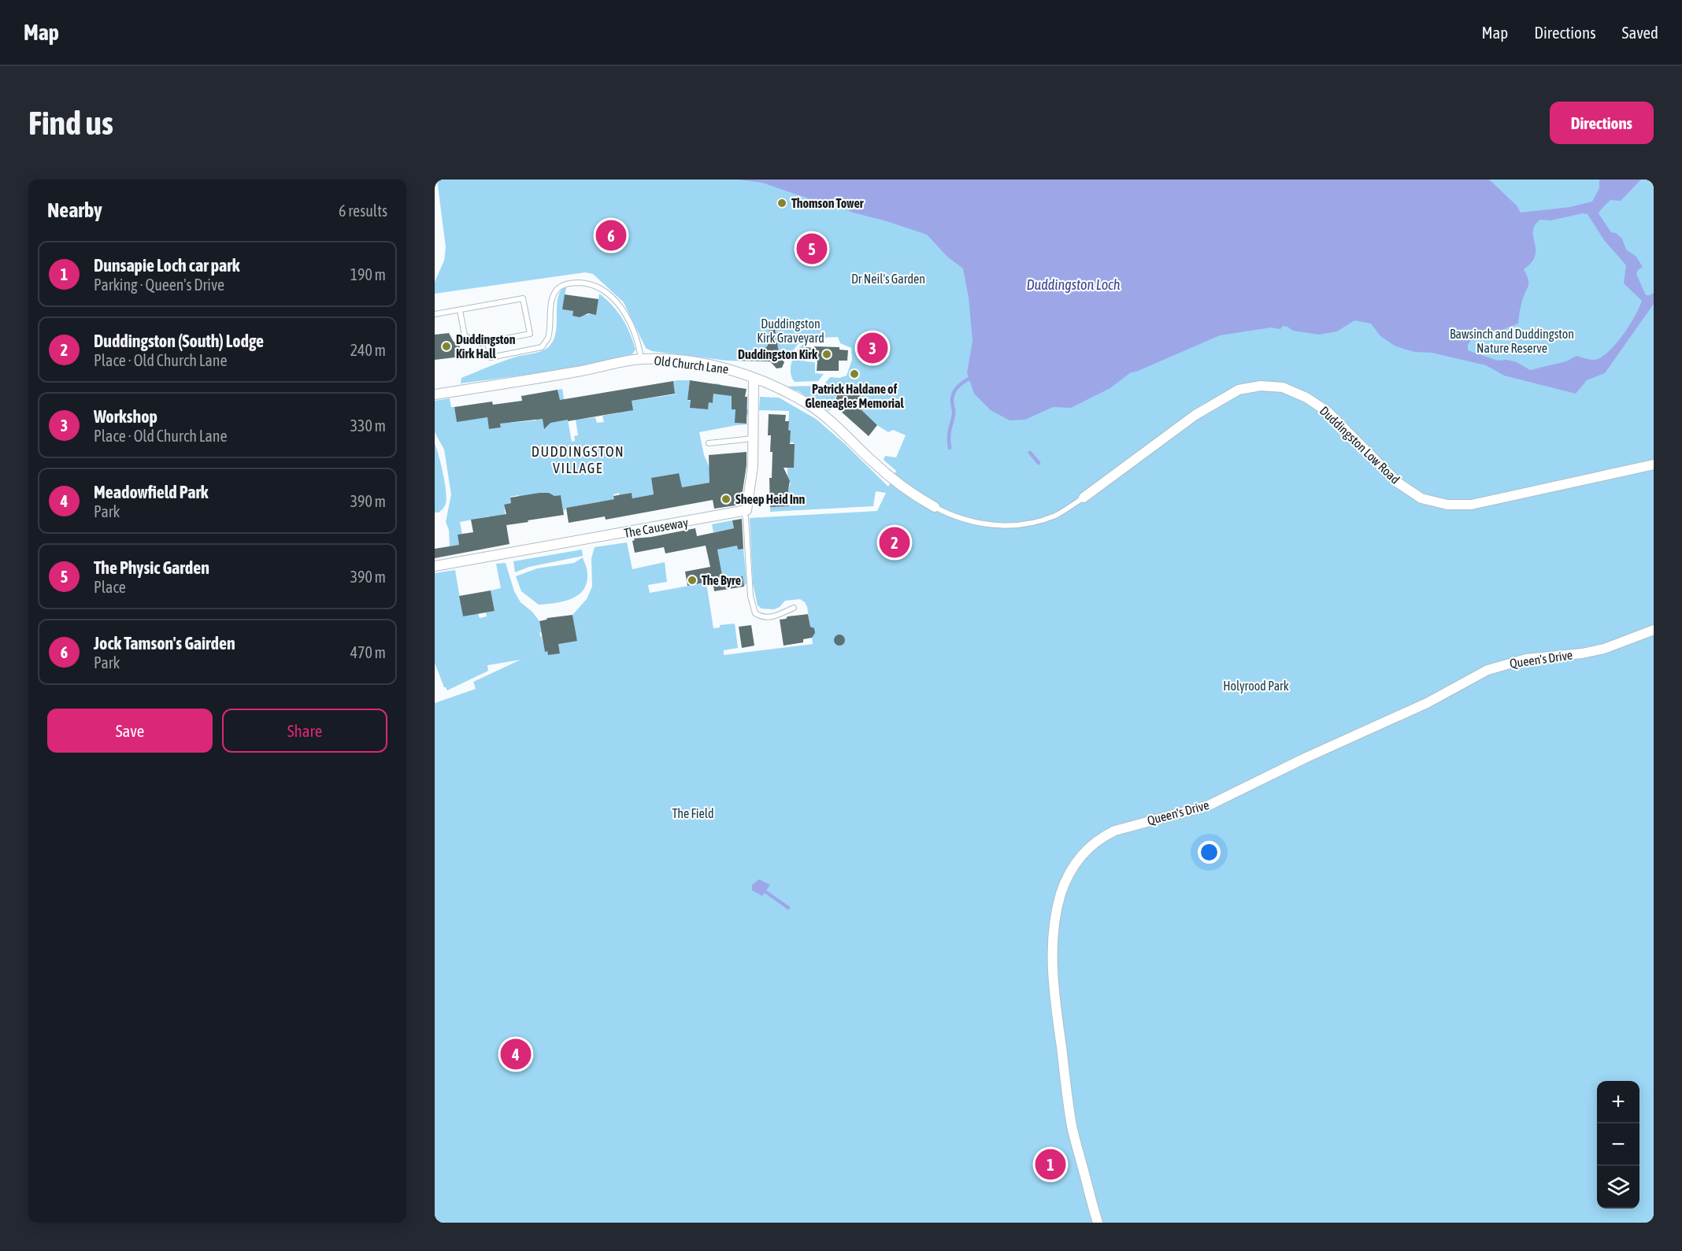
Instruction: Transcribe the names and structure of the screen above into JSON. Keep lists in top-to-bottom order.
{
  "streets": {
    "street": [
      "Old Church Lane",
      "Duddingston Low Road",
      "The Causeway",
      "Queen's Drive"
    ]
  },
  "crossings": [
    ["Old Church Lane", "Duddingston Low Road"]
  ],
  "districts": ["DUDDINGSTON VILLAGE"],
  "water": ["Duddingston Loch"],
  "parks": [
    "Dr Neil's Garden",
    "Duddingston Kirk Graveyard",
    "Bawsinch and Duddingston Nature Reserve",
    "Holyrood Park",
    "The Field"
  ],
  "places": [
    "Thomson Tower",
    "Duddingston Kirk Hall",
    "Duddingston Kirk",
    "Patrick Haldane of Gleneagles Memorial",
    "Sheep Heid Inn",
    "The Byre"
  ],
  "page": {
    "header": "Map",
    "nav": ["Map", "Directions", "Saved"],
    "buttons": [
      "Directions",
      ["Save", "Share"]
    ],
    "title": "Find us",
    "heading": ["Nearby", "6 results"],
    "pins": [
      "6",
      "5",
      "3",
      "2",
      "4",
      "1"
    ],
    "list": [
      {
        "mark": "1",
        "name": "Dunsapie Loch car park",
        "note": "Parking · Queen's Drive",
        "value": "190 m"
      },
      {
        "mark": "2",
        "name": "Duddingston (South) Lodge",
        "note": "Place · Old Church Lane",
        "value": "240 m"
      },
      {
        "mark": "3",
        "name": "Workshop",
        "note": "Place · Old Church Lane",
        "value": "330 m"
      },
      {
        "mark": "4",
        "name": "Meadowfield Park",
        "note": "Park",
        "value": "390 m"
      },
      {
        "mark": "5",
        "name": "The Physic Garden",
        "note": "Place",
        "value": "390 m"
      },
      {
        "mark": "6",
        "name": "Jock Tamson's Gairden",
        "note": "Park",
        "value": "470 m"
      }
    ],
    "map_buttons": ["+", "−"]
  }
}
